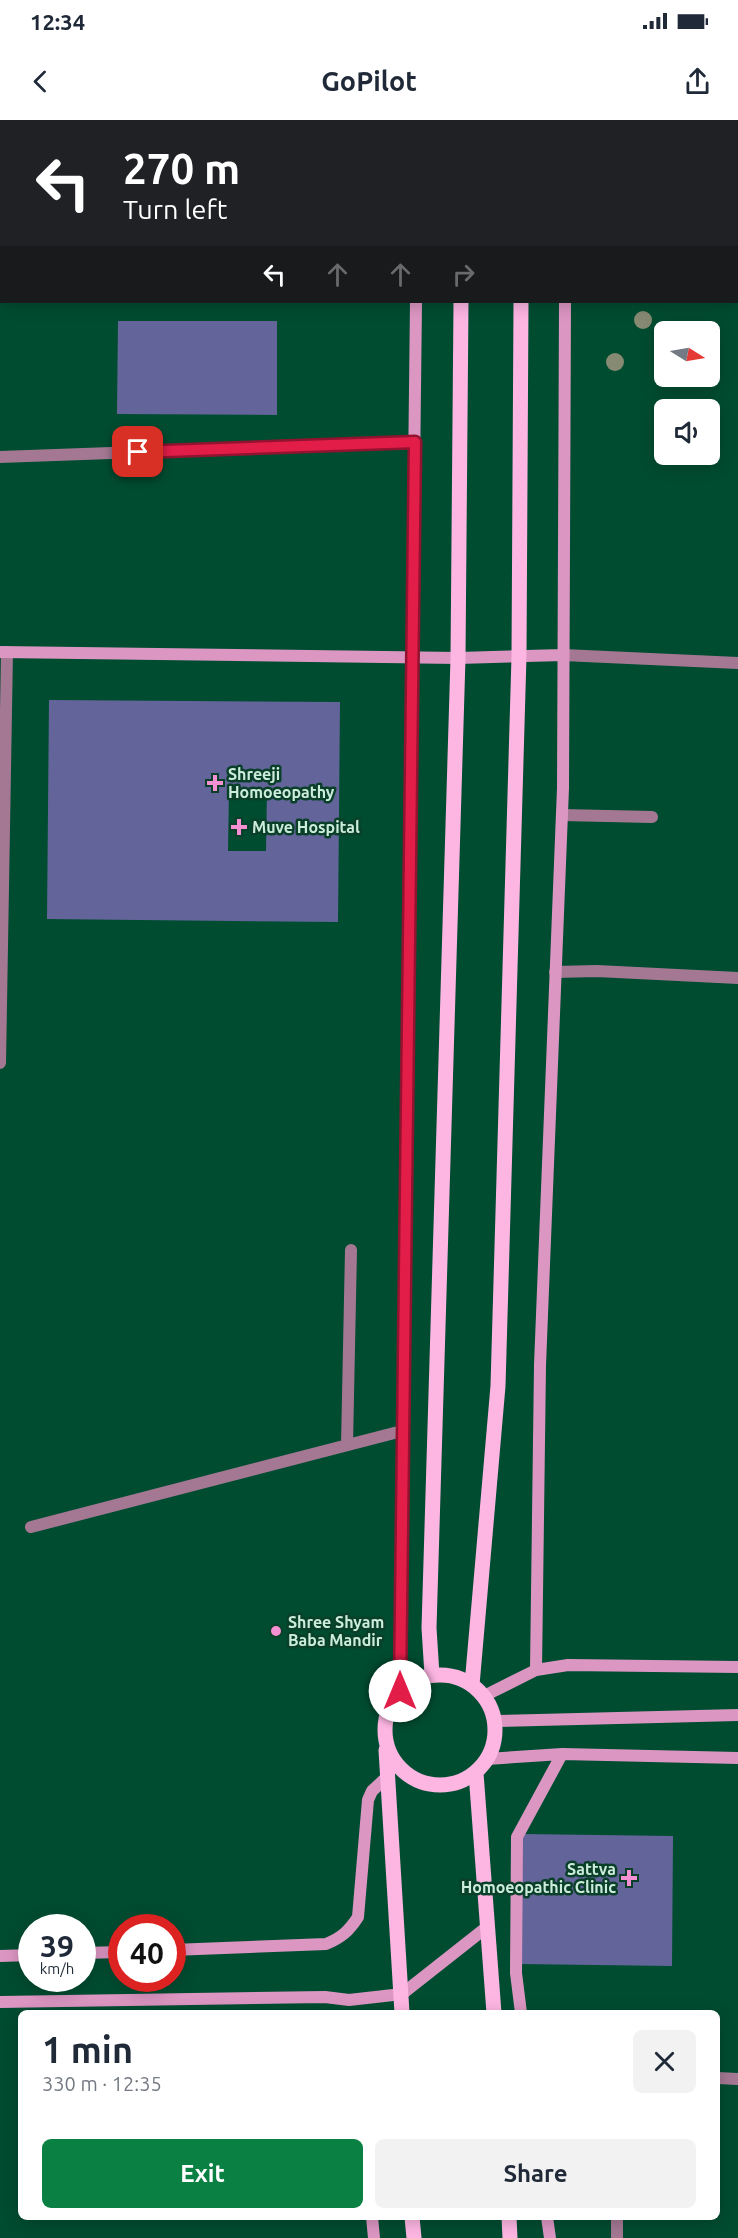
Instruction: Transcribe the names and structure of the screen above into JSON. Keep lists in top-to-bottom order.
{
  "places": {
    "health": ["Shreeji Homoeopathy", "Muve Hospital", "Sattva Homoeopathic Clinic"],
    "other": ["Shree Shyam Baba Mandir"]
  },
  "north": "right",
  "page": {
    "status": "12:34",
    "header": "GoPilot",
    "turn": ["270 m", "Turn left"],
    "speed": "39 km/h",
    "limit": "40",
    "heading": ["1 min", "330 m · 12:35"],
    "buttons": ["Exit", "Share"]
  }
}
